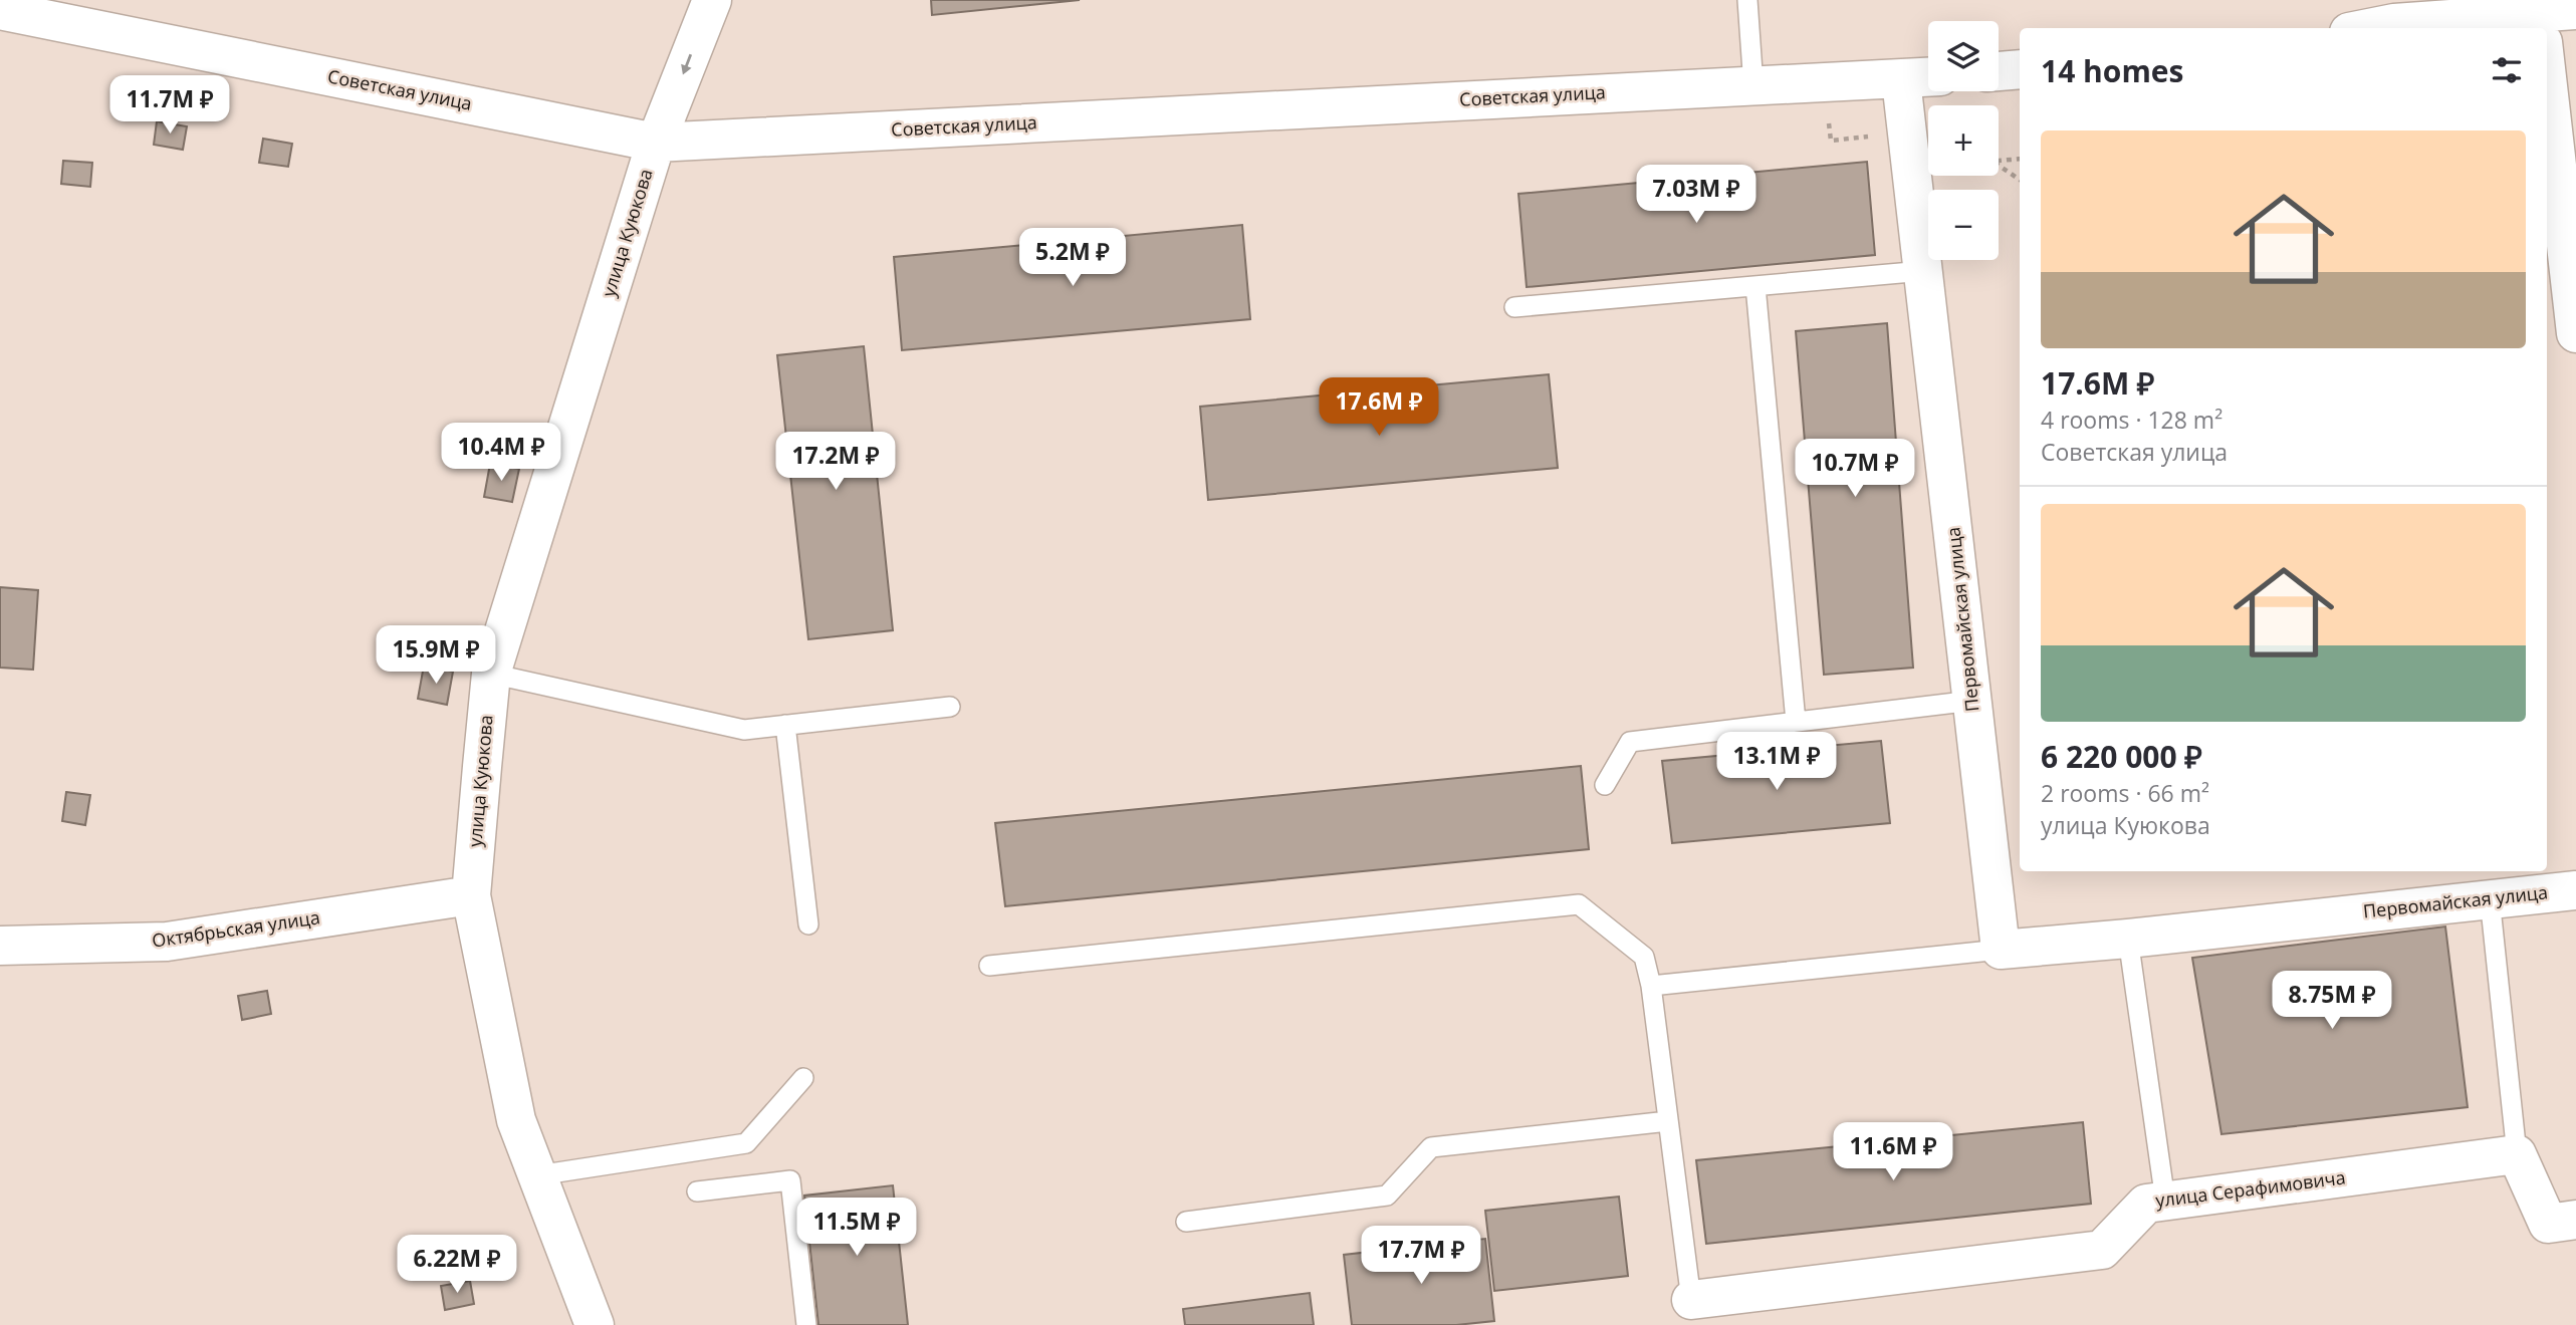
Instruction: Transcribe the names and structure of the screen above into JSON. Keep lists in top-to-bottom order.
{
  "streets": {
    "street": [
      "Советская улица",
      "улица Куюкова",
      "Первомайская улица",
      "Октябрьская улица",
      "улица Серафимовича"
    ]
  },
  "crossings": [
    ["Советская улица", "улица Куюкова"],
    ["Советская улица", "Первомайская улица"],
    ["улица Куюкова", "Октябрьская улица"]
  ],
  "page": {
    "map_buttons": ["+", "−"],
    "heading": "14 homes",
    "price": [
      "11.7M ₽",
      "7.03M ₽",
      "5.2M ₽",
      "17.6M ₽",
      "10.4M ₽",
      "17.2M ₽",
      "10.7M ₽",
      "15.9M ₽",
      "13.1M ₽",
      "8.75M ₽",
      "11.6M ₽",
      "11.5M ₽",
      "17.7M ₽",
      "6.22M ₽"
    ],
    "list": [
      {
        "name": "17.6M ₽",
        "note": "4 rooms · 128 m² · Советская улица"
      },
      {
        "name": "6 220 000 ₽",
        "note": "2 rooms · 66 m² · улица Куюкова"
      }
    ]
  }
}
